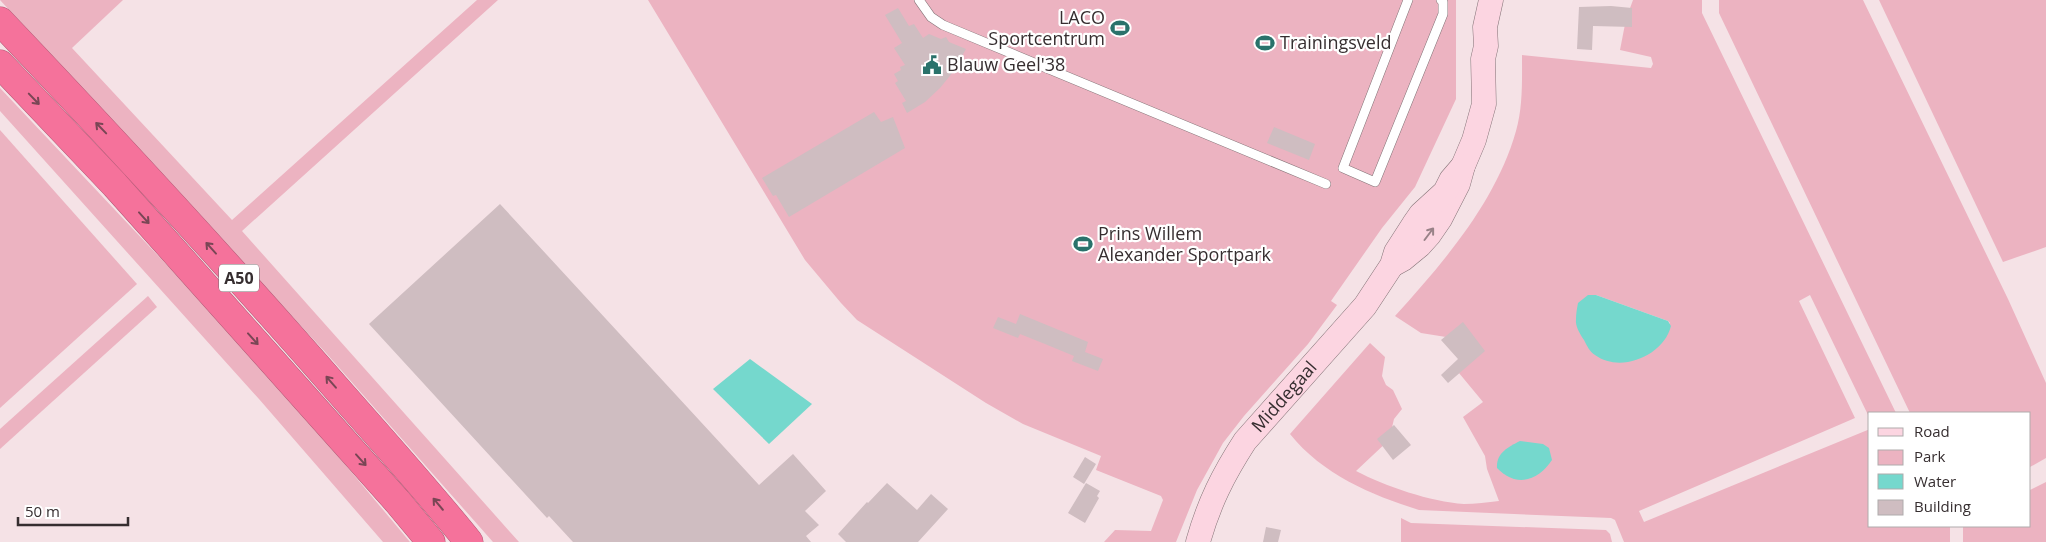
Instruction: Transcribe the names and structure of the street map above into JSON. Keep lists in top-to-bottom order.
{
  "streets": {
    "highway": ["A50"],
    "street": ["Middegaal"]
  },
  "places": {
    "sports": ["LACO Sportcentrum", "Trainingsveld", "Prins Willem Alexander Sportpark"],
    "public building": ["Blauw Geel'38"]
  },
  "legend": [
    "Road",
    "Park",
    "Water",
    "Building"
  ],
  "scale_bar": "50 m"
}
